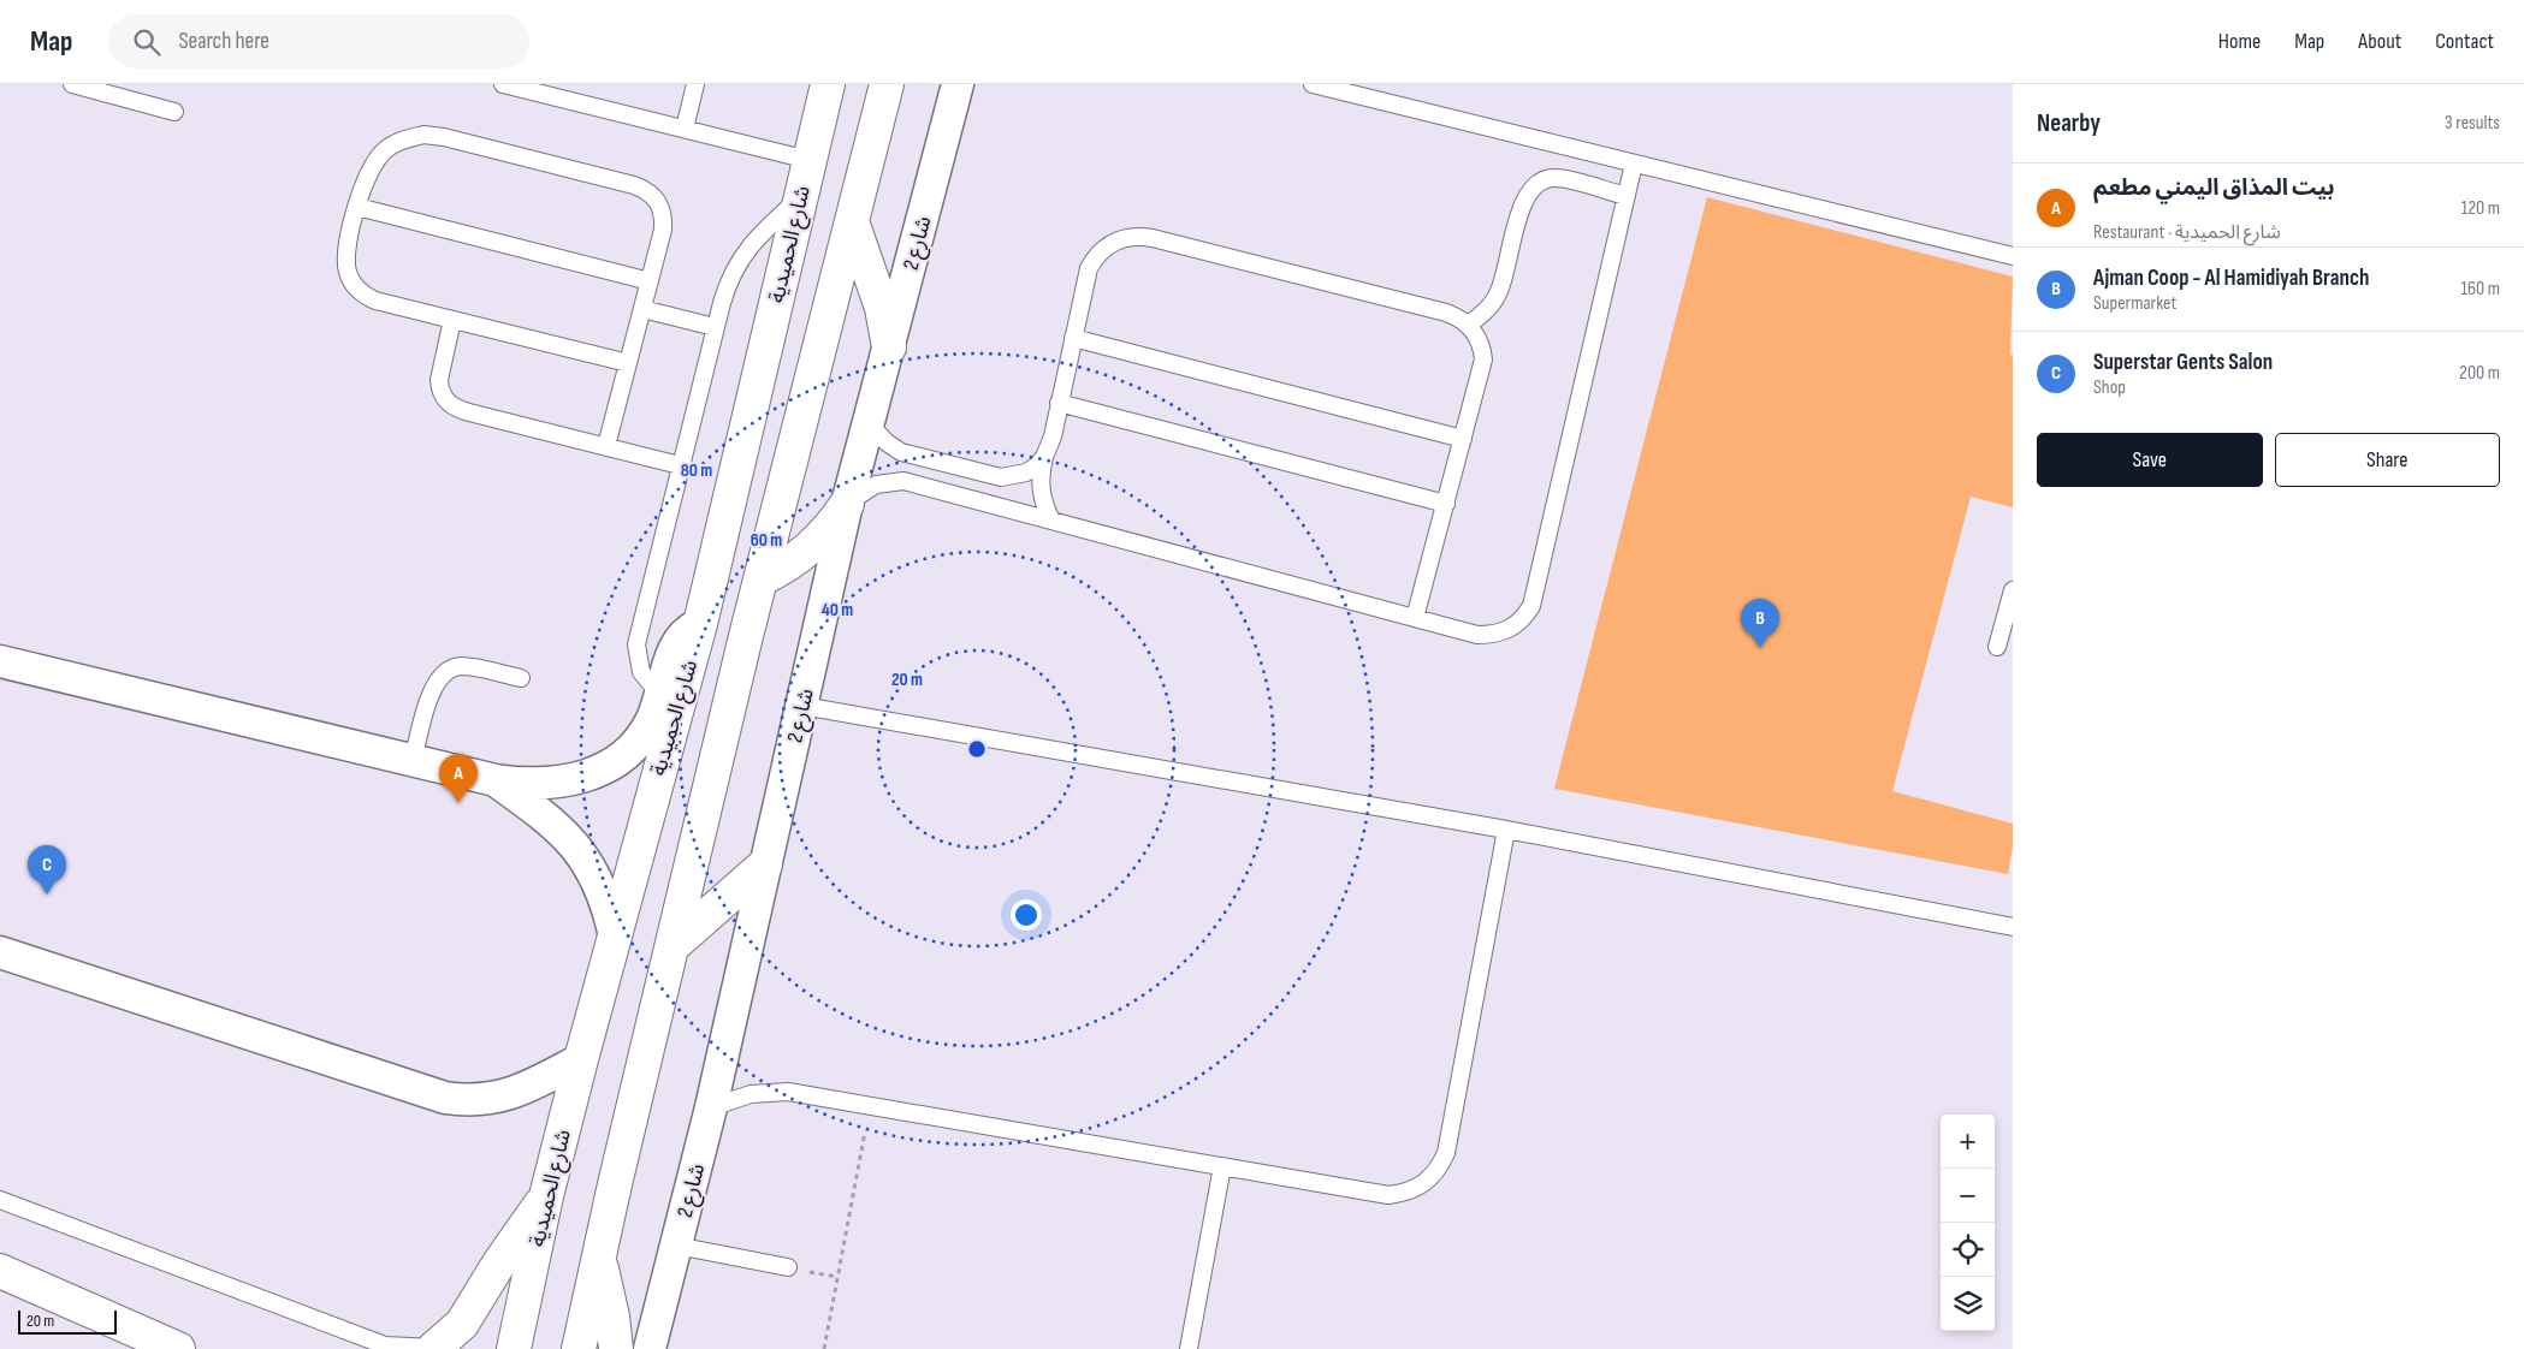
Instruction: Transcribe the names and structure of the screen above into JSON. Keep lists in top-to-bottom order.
{
  "streets": {
    "street": ["شارع 2", "شارع الحميدية"]
  },
  "scale_bar": "20 m",
  "page": {
    "header": "Map",
    "search": "Search here",
    "nav": [
      "Home",
      "Map",
      "About",
      "Contact"
    ],
    "heading": ["Nearby", "3 results"],
    "list": [
      {
        "mark": "A",
        "name": "بيت المذاق اليمني مطعم",
        "note": "Restaurant · شارع الحميدية",
        "value": "120 m"
      },
      {
        "mark": "B",
        "name": "Ajman Coop - Al Hamidiyah Branch",
        "note": "Supermarket",
        "value": "160 m"
      },
      {
        "mark": "C",
        "name": "Superstar Gents Salon",
        "note": "Shop",
        "value": "200 m"
      }
    ],
    "buttons": ["Save", "Share"],
    "pins": ["B", "A", "C"],
    "map_buttons": ["+", "−"],
    "scale": "20 m"
  },
  "rings": [
    "80 m",
    "60 m",
    "40 m",
    "20 m"
  ]
}
